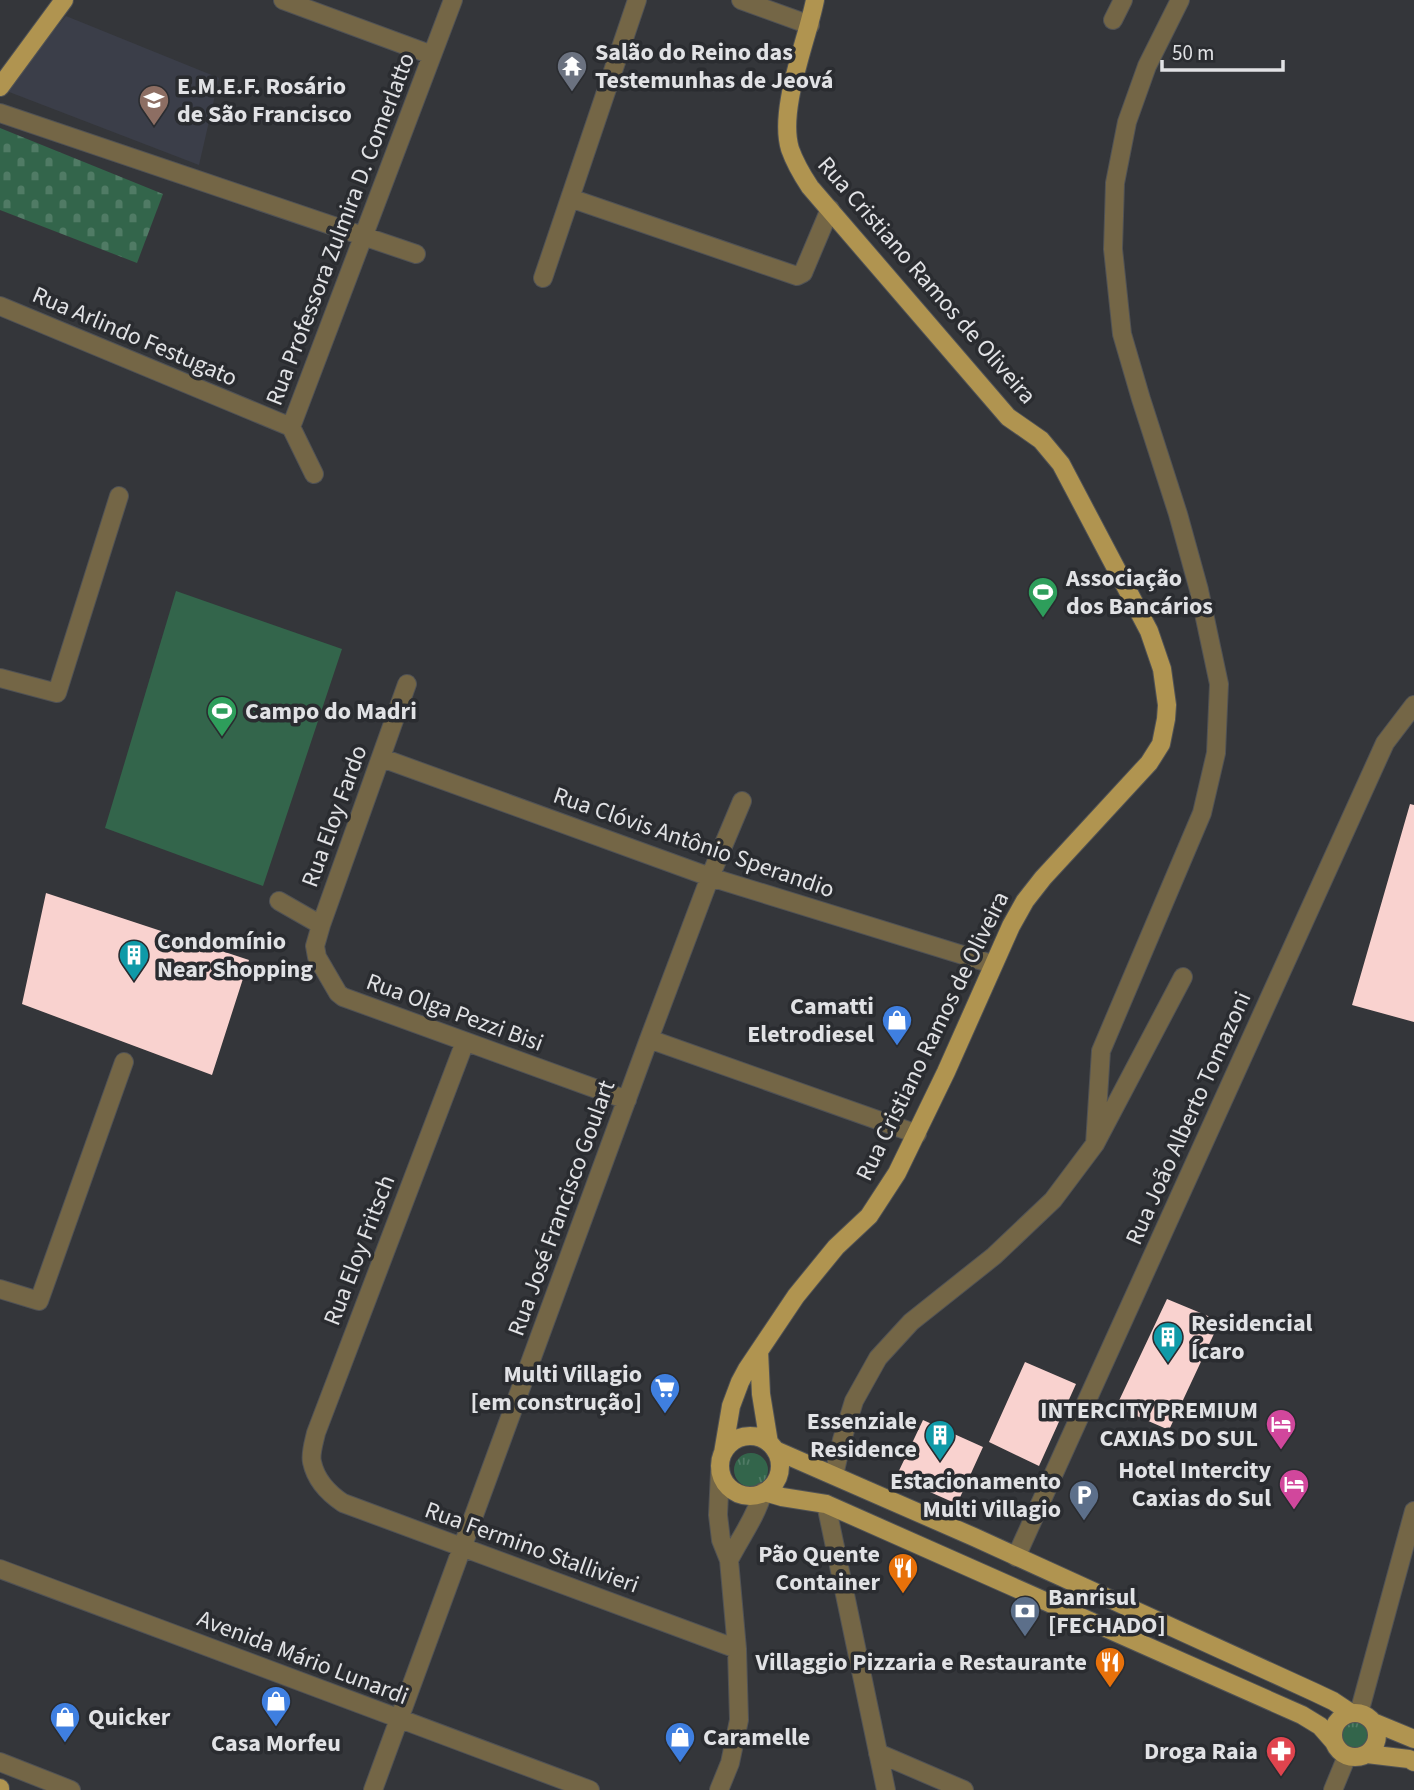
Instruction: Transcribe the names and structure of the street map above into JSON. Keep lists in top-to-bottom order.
{
  "streets": {
    "main road": ["Rua Cristiano Ramos de Oliveira"],
    "street": [
      "Rua Professora Zulmira D. Comerlatto",
      "Rua Arlindo Festugato",
      "Rua Eloy Fardo",
      "Rua Clóvis Antônio Sperandio",
      "Rua Olga Pezzi Bisi",
      "Rua João Alberto Tomazoni",
      "Rua José Francisco Goulart",
      "Rua Eloy Fritsch",
      "Rua Fermino Stallivieri",
      "Avenida Mário Lunardi"
    ]
  },
  "crossings": [
    ["Rua Professora Zulmira D. Comerlatto", "Rua Arlindo Festugato"],
    ["Rua Cristiano Ramos de Oliveira", "Rua Clóvis Antônio Sperandio"],
    ["Rua Eloy Fardo", "Rua Clóvis Antônio Sperandio"],
    ["Rua Eloy Fardo", "Rua Olga Pezzi Bisi"],
    ["Rua Clóvis Antônio Sperandio", "Rua José Francisco Goulart"],
    ["Rua Olga Pezzi Bisi", "Rua José Francisco Goulart"],
    ["Rua Olga Pezzi Bisi", "Rua Eloy Fritsch"],
    ["Rua José Francisco Goulart", "Rua Fermino Stallivieri"],
    ["Rua José Francisco Goulart", "Avenida Mário Lunardi"],
    ["Rua Eloy Fritsch", "Rua Fermino Stallivieri"]
  ],
  "places": {
    "temple": ["Salão do Reino das Testemunhas de Jeová"],
    "school or university": ["E.M.E.F. Rosário de São Francisco"],
    "sports": ["Associação dos Bancários", "Campo do Madri"],
    "building": ["Condomínio Near Shopping", "Residencial Ícaro", "Essenziale Residence"],
    "shop": [
      "Camatti Eletrodiesel",
      "Casa Morfeu",
      "Quicker",
      "Caramelle"
    ],
    "supermarket": ["Multi Villagio [em construção]"],
    "hotel": ["INTERCITY PREMIUM CAXIAS DO SUL", "Hotel Intercity Caxias do Sul"],
    "parking": ["Estacionamento Multi Villagio"],
    "restaurant": ["Pão Quente Container", "Villaggio Pizzaria e Restaurante"],
    "bank": ["Banrisul [FECHADO]"],
    "pharmacy": ["Droga Raia"]
  },
  "scale_bar": "50 m"
}
